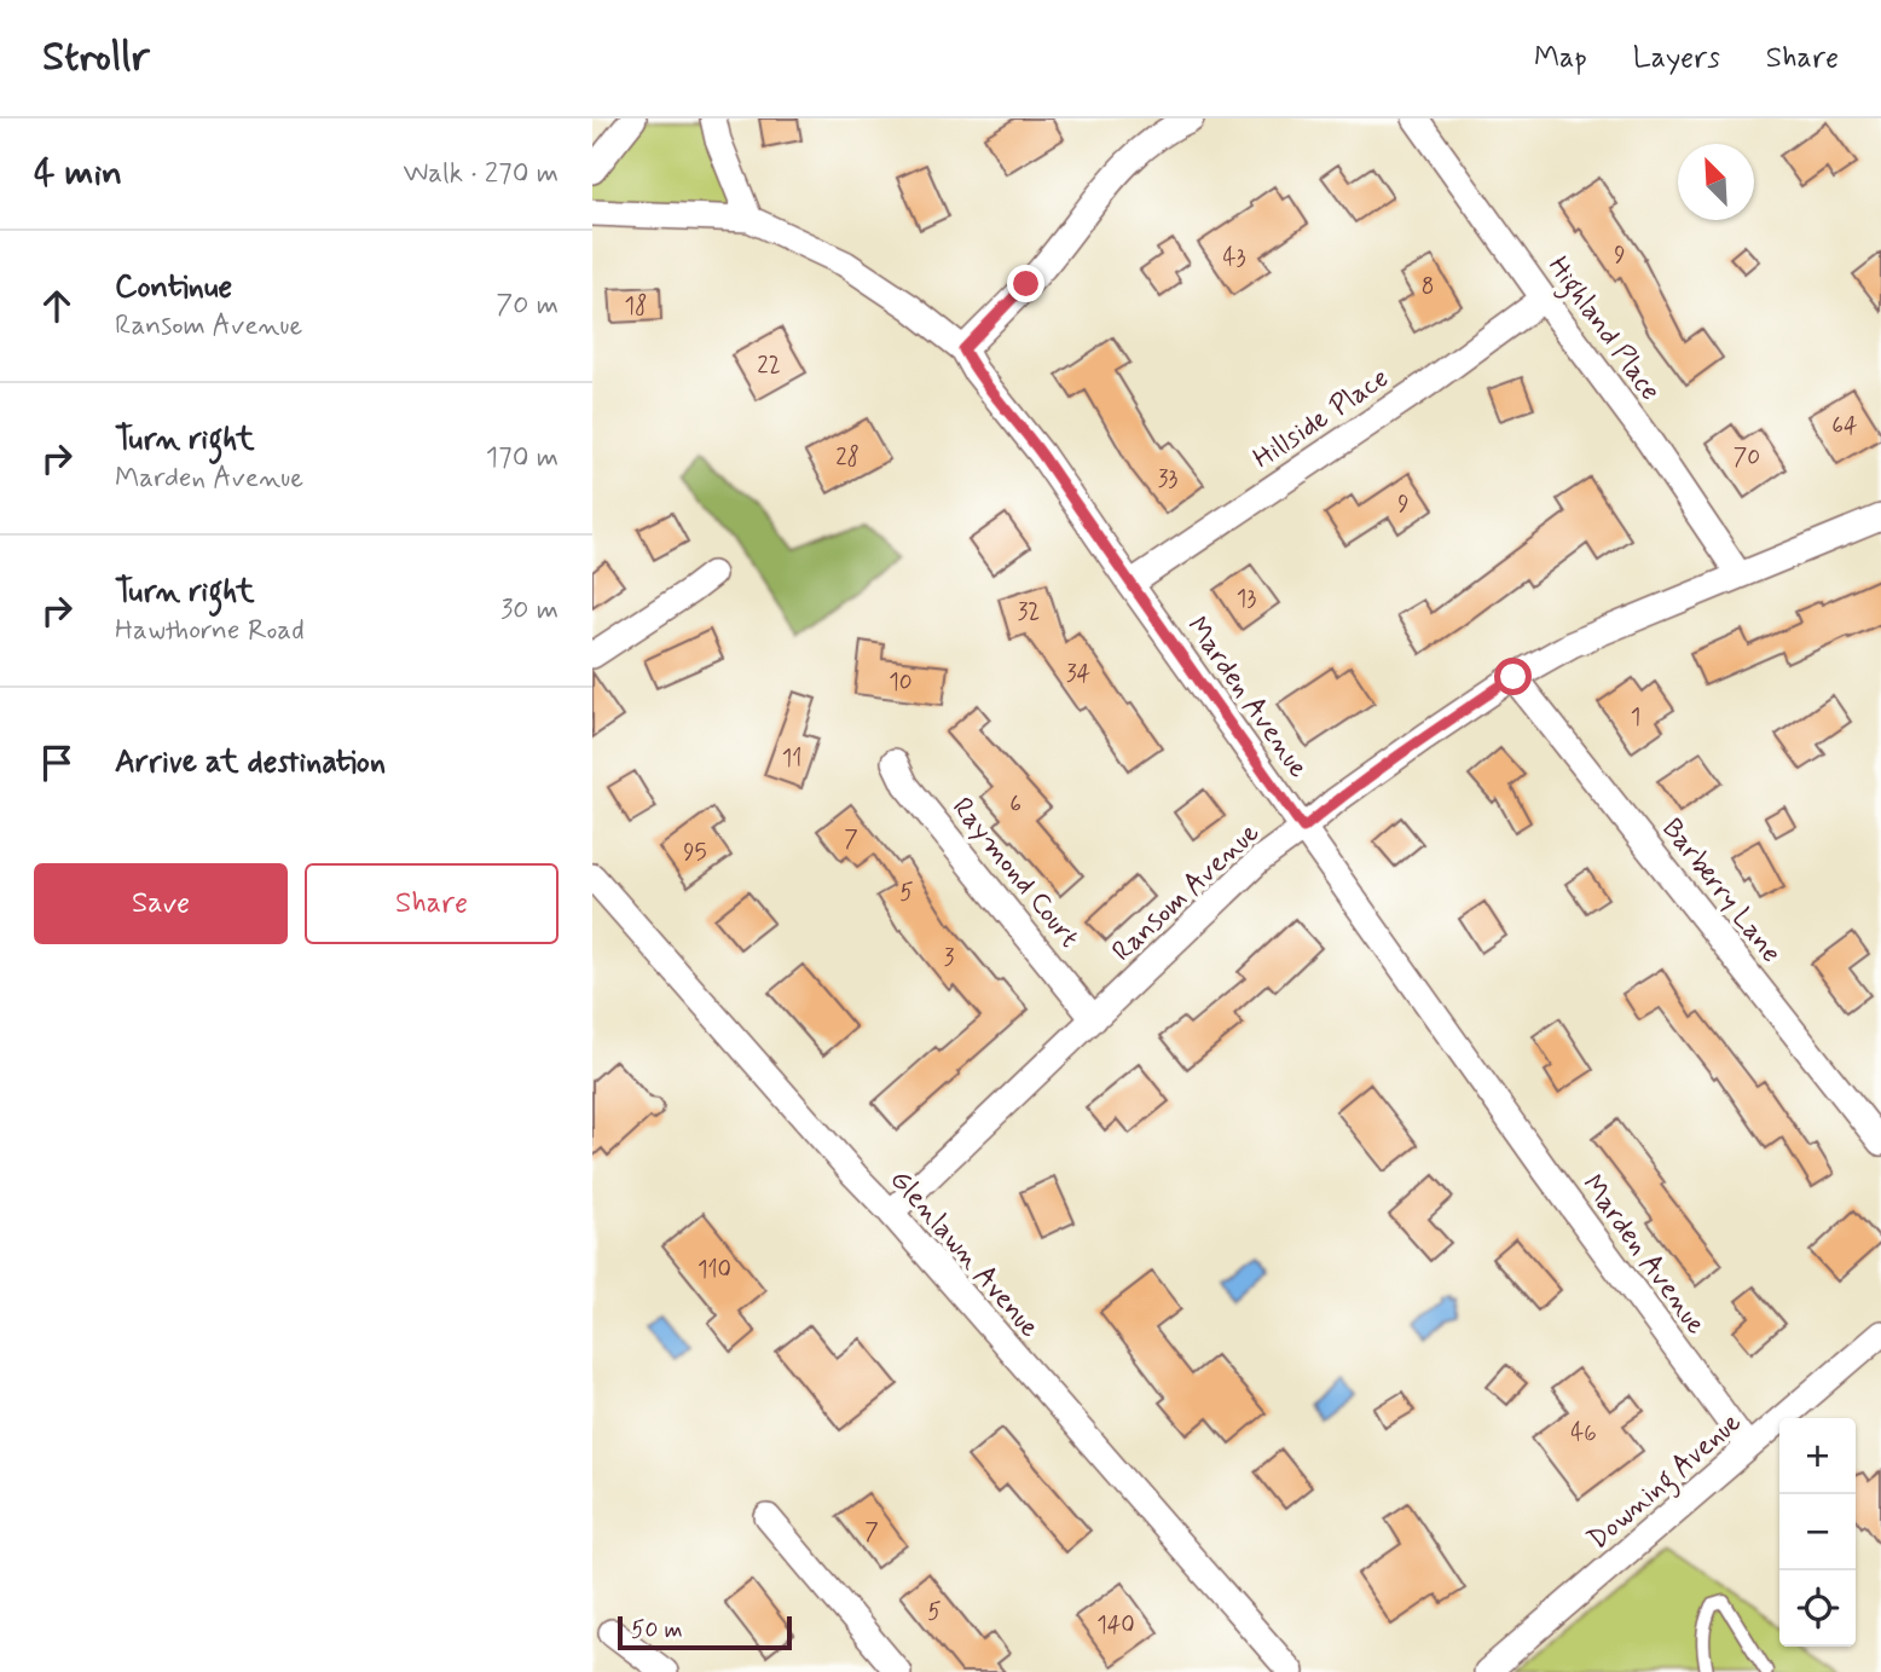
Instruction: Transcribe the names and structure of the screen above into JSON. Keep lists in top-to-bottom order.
{
  "streets": {
    "street": [
      "Highland Place",
      "Hillside Place",
      "Marden Avenue",
      "Raymond Court",
      "Barberry Lane",
      "Ransom Avenue",
      "Glenlawn Avenue",
      "Downing Avenue"
    ]
  },
  "crossings": [
    ["Highland Place", "Hillside Place"],
    ["Highland Place", "Ransom Avenue"],
    ["Hillside Place", "Marden Avenue"],
    ["Marden Avenue", "Ransom Avenue"],
    ["Marden Avenue", "Downing Avenue"],
    ["Raymond Court", "Ransom Avenue"],
    ["Barberry Lane", "Ransom Avenue"],
    ["Ransom Avenue", "Glenlawn Avenue"]
  ],
  "house_numbers": [
    "9",
    "43",
    "8",
    "18",
    "22",
    "64",
    "28",
    "70",
    "33",
    "9",
    "13",
    "32",
    "34",
    "10",
    "1",
    "11",
    "6",
    "7",
    "95",
    "5",
    "3",
    "110",
    "46",
    "7",
    "5",
    "140"
  ],
  "scale_bar": "50 m",
  "north": "top left",
  "page": {
    "header": "Strollr",
    "nav": ["Map", "Layers", "Share"],
    "heading": ["4 min", "Walk · 270 m"],
    "list": [
      ["Continue", "Ransom Avenue", "70 m"],
      ["Turn right", "Marden Avenue", "170 m"],
      ["Turn right", "Hawthorne Road", "30 m"],
      "Arrive at destination"
    ],
    "buttons": ["Save", "Share"],
    "map_buttons": ["+", "−"],
    "scale": "50 m"
  }
}
